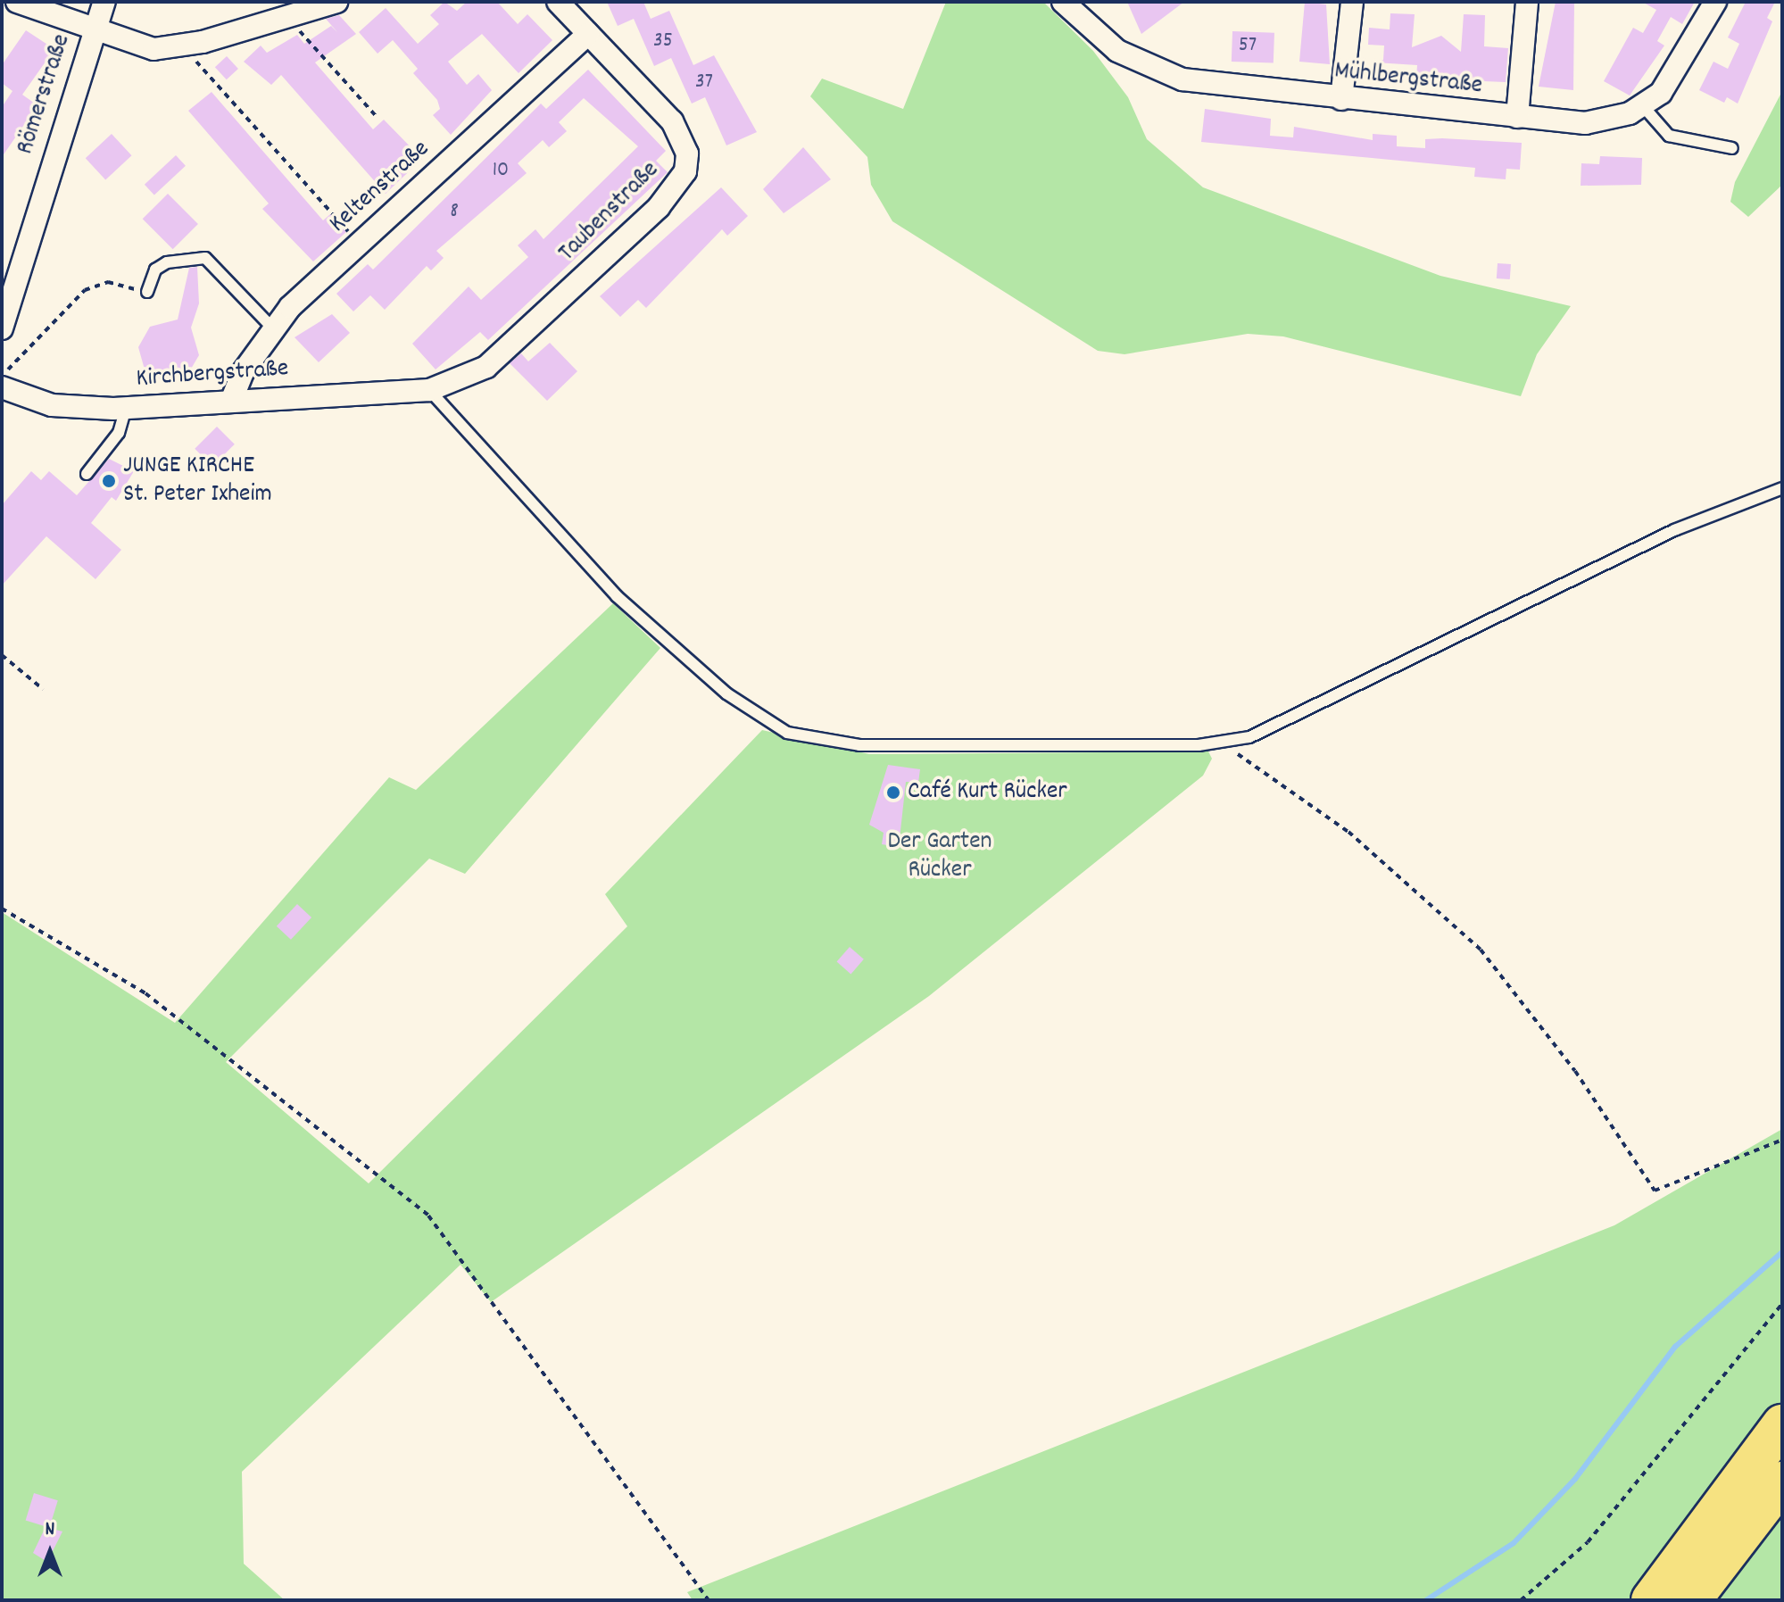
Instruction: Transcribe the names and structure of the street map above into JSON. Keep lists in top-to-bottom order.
{
  "streets": {
    "street": [
      "Mühlbergstraße",
      "Römerstraße",
      "Keltenstraße",
      "Taubenstraße",
      "Kirchbergstraße"
    ]
  },
  "crossings": [
    ["Keltenstraße", "Taubenstraße"],
    ["Keltenstraße", "Kirchbergstraße"],
    ["Taubenstraße", "Kirchbergstraße"]
  ],
  "parks": ["Der Garten Rücker"],
  "places": ["JUNGE KIRCHE St. Peter Ixheim", "Café Kurt Rücker"],
  "house_numbers": [
    "35",
    "57",
    "37",
    "10",
    "8"
  ],
  "north": "top"
}
